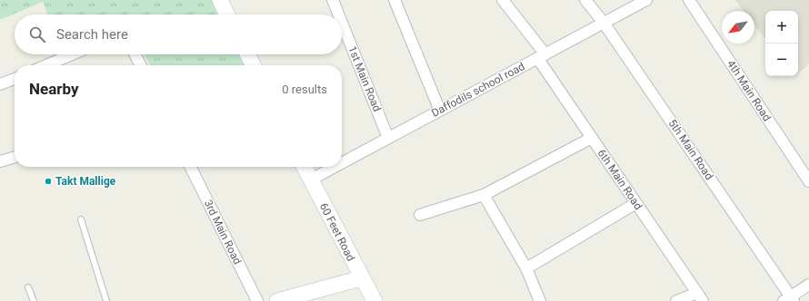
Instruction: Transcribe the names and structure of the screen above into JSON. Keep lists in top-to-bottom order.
{
  "streets": {
    "street": [
      "1st Main Road",
      "Daffodils school road",
      "4th Main Road",
      "5th Main Road",
      "6th Main Road",
      "3rd Main Road",
      "60 Feet Road"
    ]
  },
  "crossings": [
    ["1st Main Road", "Daffodils school road"],
    ["Daffodils school road", "5th Main Road"],
    ["Daffodils school road", "6th Main Road"],
    ["Daffodils school road", "60 Feet Road"]
  ],
  "places": ["Takt Mallige"],
  "north": "bottom left",
  "page": {
    "map_buttons": ["+", "−"],
    "search": "Search here",
    "heading": ["Nearby", "0 results"]
  }
}
